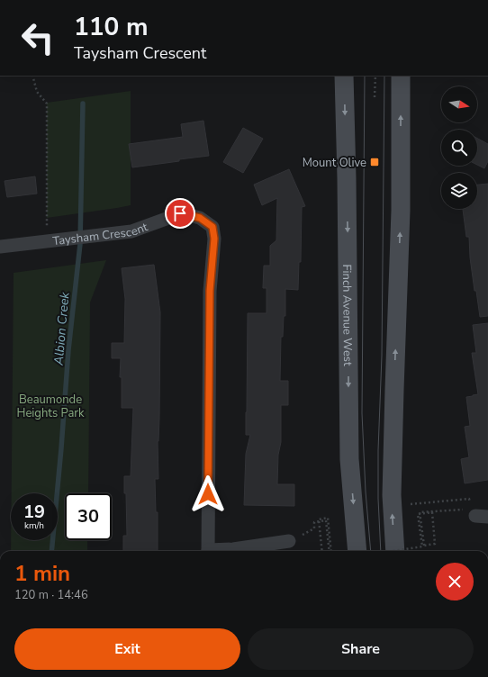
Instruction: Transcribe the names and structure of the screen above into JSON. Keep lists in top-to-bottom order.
{
  "streets": {
    "main road": ["Finch Avenue West"],
    "street": ["Taysham Crescent"]
  },
  "water": ["Albion Creek"],
  "parks": ["Beaumonde Heights Park"],
  "places": {
    "transit": ["Mount Olive"]
  },
  "north": "right",
  "page": {
    "turn": ["110 m", "Taysham Crescent"],
    "speed": "19 km/h",
    "limit": "30",
    "heading": ["1 min", "120 m · 14:46"],
    "buttons": ["Exit", "Share"]
  }
}
